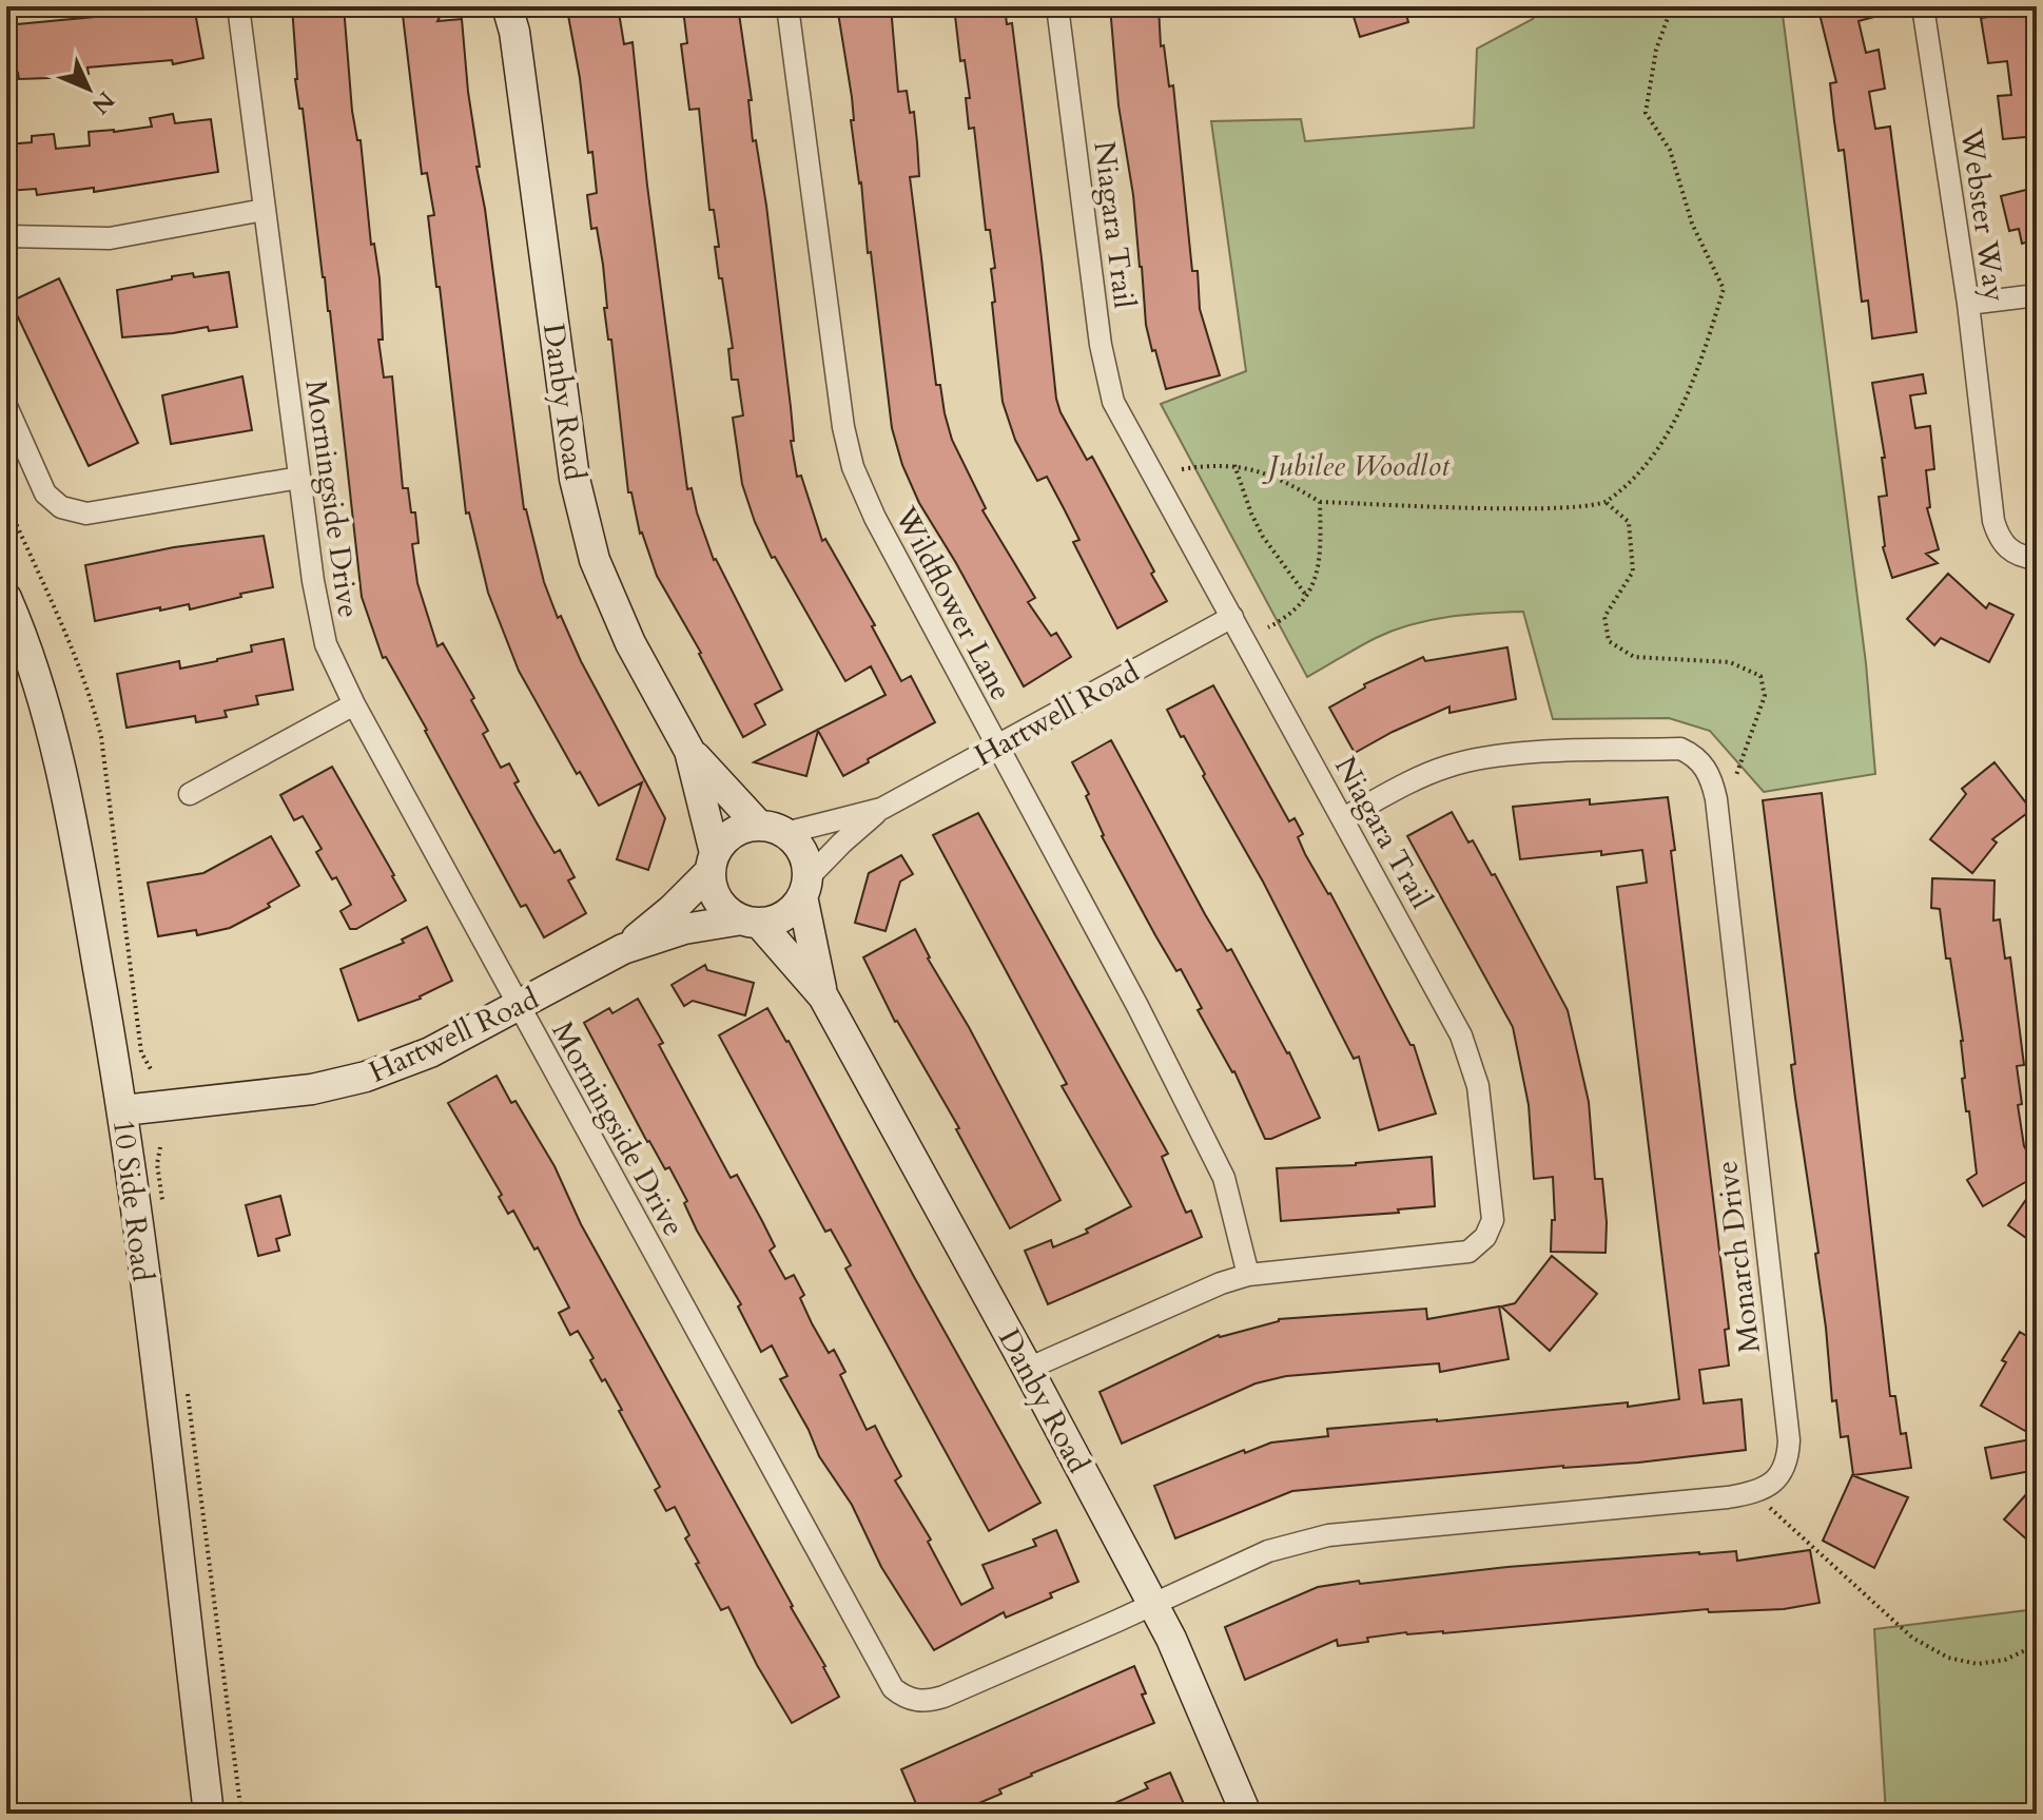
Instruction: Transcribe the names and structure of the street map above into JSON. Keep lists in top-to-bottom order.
{
  "streets": {
    "street": [
      "Webster Way",
      "Niagara Trail",
      "Danby Road",
      "Morningside Drive",
      "Wildflower Lane",
      "Hartwell Road",
      "10 Side Road",
      "Monarch Drive"
    ]
  },
  "crossings": [
    ["Niagara Trail", "Danby Road"],
    ["Niagara Trail", "Wildflower Lane"],
    ["Niagara Trail", "Hartwell Road"],
    ["Niagara Trail", "Monarch Drive"],
    ["Danby Road", "Morningside Drive"],
    ["Danby Road", "Hartwell Road"],
    ["Morningside Drive", "Hartwell Road"],
    ["Wildflower Lane", "Hartwell Road"],
    ["Hartwell Road", "10 Side Road"]
  ],
  "parks": ["Jubilee Woodlot"],
  "north": "bottom right"
}
